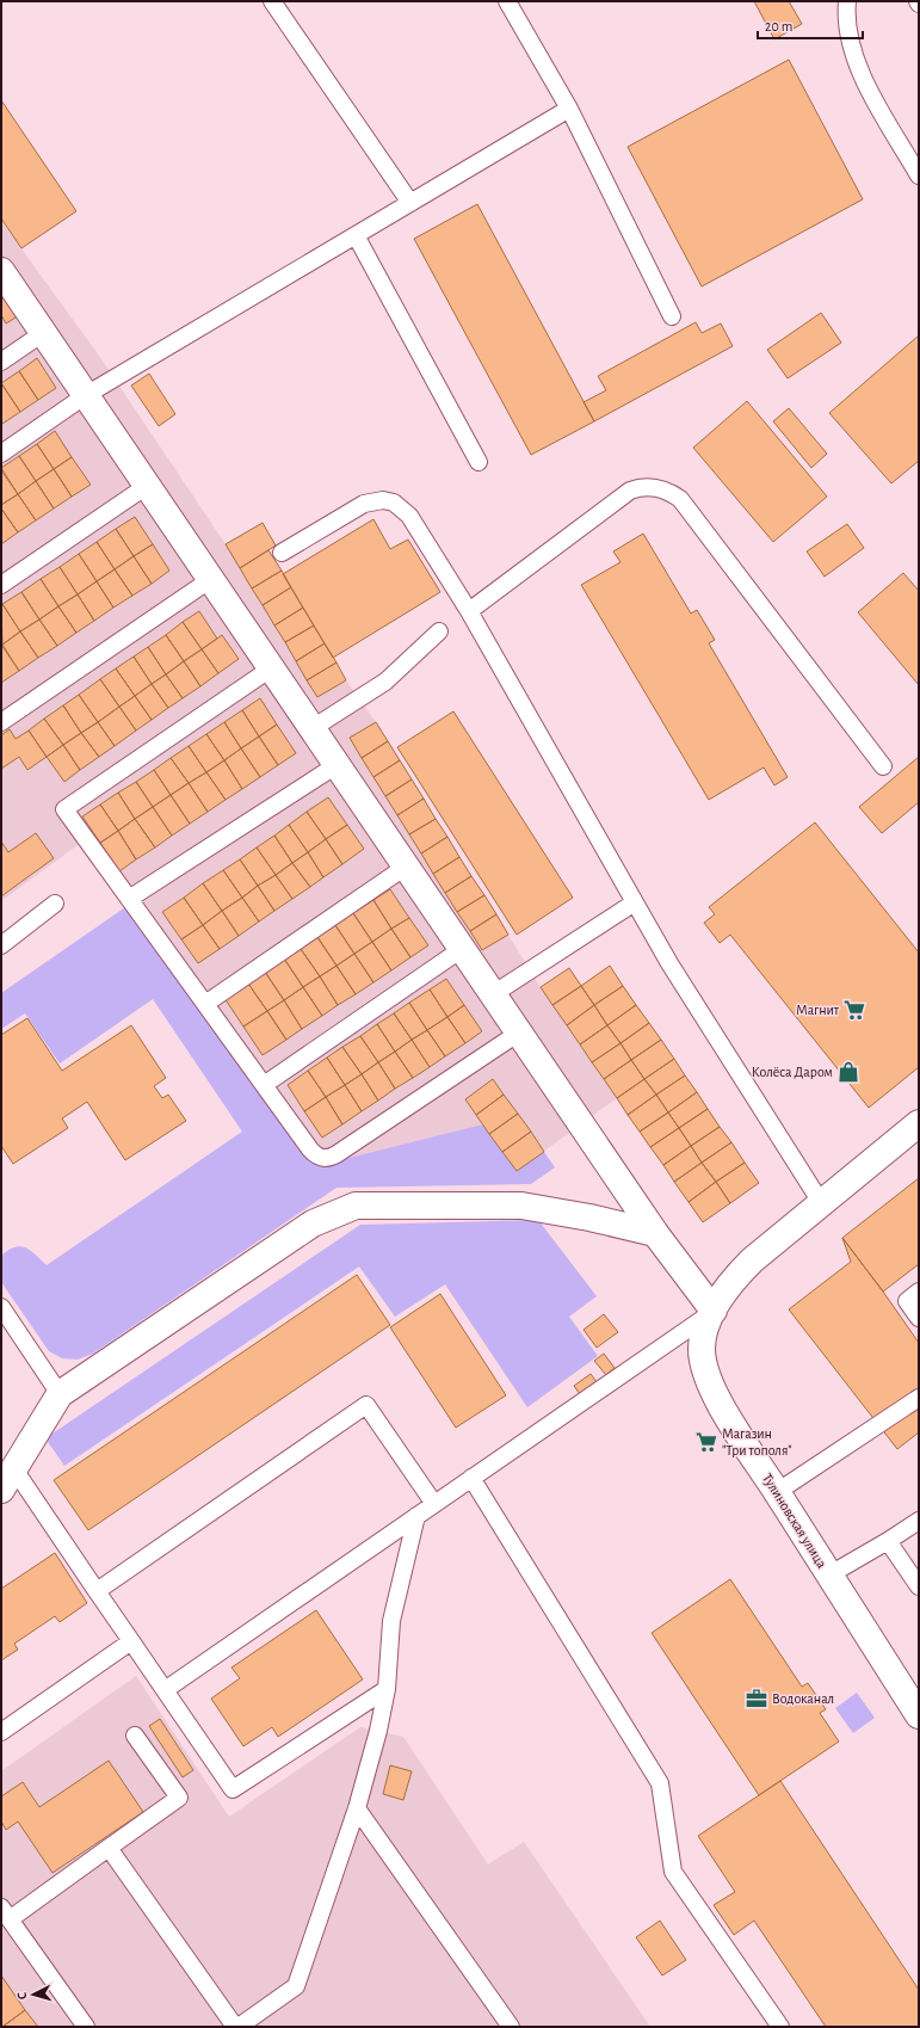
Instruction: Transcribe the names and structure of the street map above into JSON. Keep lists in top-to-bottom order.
{
  "streets": {
    "street": ["Тулиновская улица"]
  },
  "places": {
    "supermarket": ["Магнит", "Магазин \"Три тополя\""],
    "shop": ["Колёса Даром"],
    "office": ["Водоканал"]
  },
  "scale_bar": "20 m",
  "north": "left"
}
